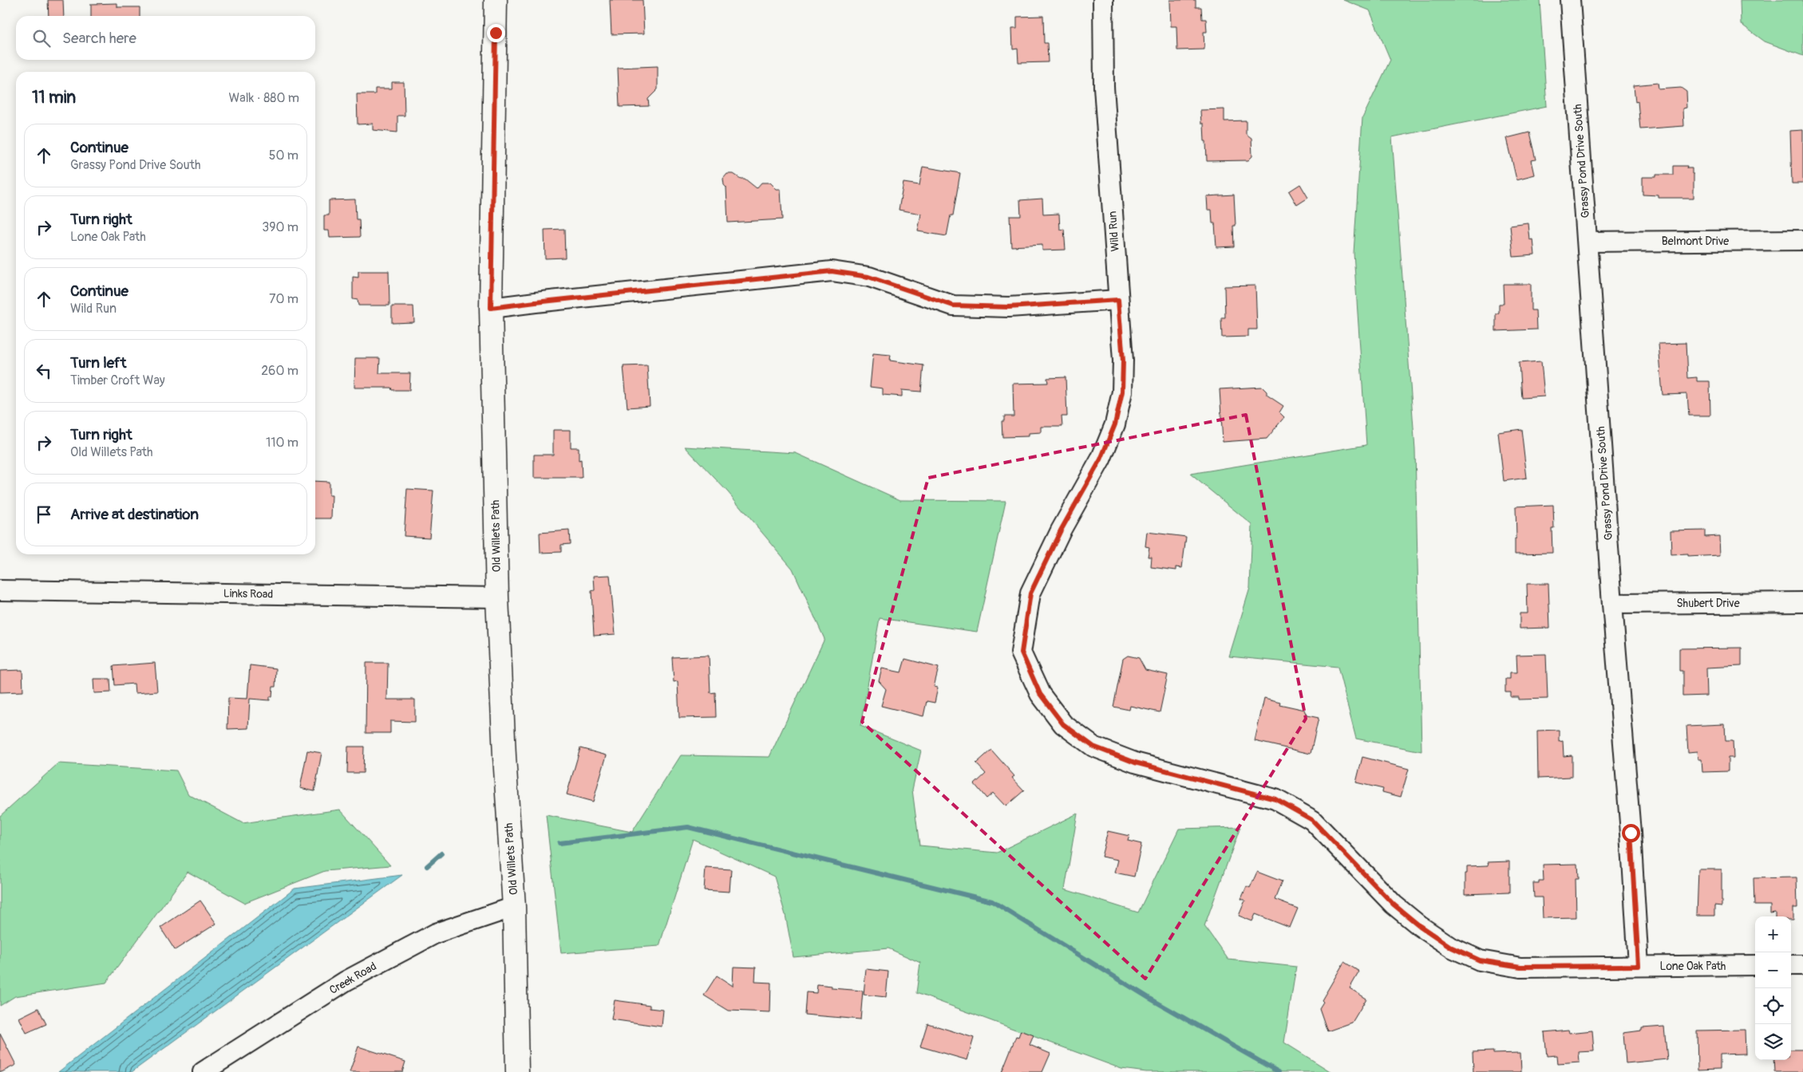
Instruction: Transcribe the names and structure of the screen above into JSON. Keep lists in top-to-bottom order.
{
  "streets": {
    "main road": ["Old Willets Path"],
    "street": [
      "Grassy Pond Drive South",
      "Wild Run",
      "Belmont Drive",
      "Links Road",
      "Shubert Drive",
      "Lone Oak Path",
      "Creek Road"
    ]
  },
  "crossings": [
    ["Grassy Pond Drive South", "Belmont Drive"],
    ["Grassy Pond Drive South", "Shubert Drive"],
    ["Grassy Pond Drive South", "Lone Oak Path"],
    ["Wild Run", "Lone Oak Path"],
    ["Old Willets Path", "Links Road"],
    ["Old Willets Path", "Creek Road"]
  ],
  "page": {
    "search": "Search here",
    "heading": ["11 min", "Walk · 880 m"],
    "list": [
      ["Continue", "Grassy Pond Drive South", "50 m"],
      ["Turn right", "Lone Oak Path", "390 m"],
      ["Continue", "Wild Run", "70 m"],
      ["Turn left", "Timber Croft Way", "260 m"],
      ["Turn right", "Old Willets Path", "110 m"],
      "Arrive at destination"
    ],
    "map_buttons": ["+", "−"]
  }
}
